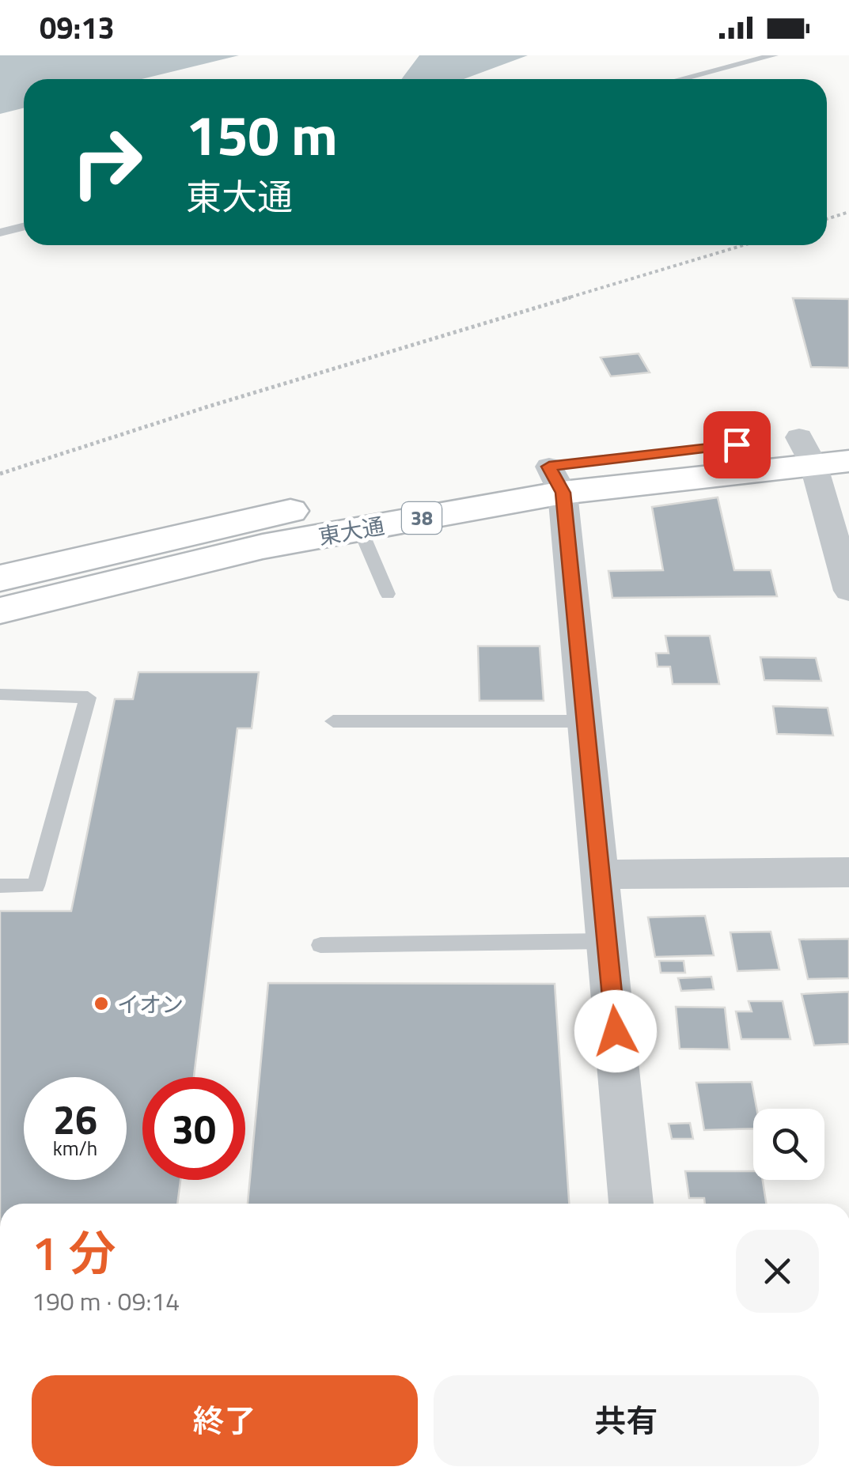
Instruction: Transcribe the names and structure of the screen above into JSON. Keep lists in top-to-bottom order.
{
  "streets": {
    "highway": ["38", "東大通"]
  },
  "places": ["イオン"],
  "page": {
    "status": "09:13",
    "turn": ["150 m", "東大通"],
    "speed": "26 km/h",
    "limit": "30",
    "heading": ["1 分", "190 m · 09:14"],
    "buttons": ["終了", "共有"]
  }
}
